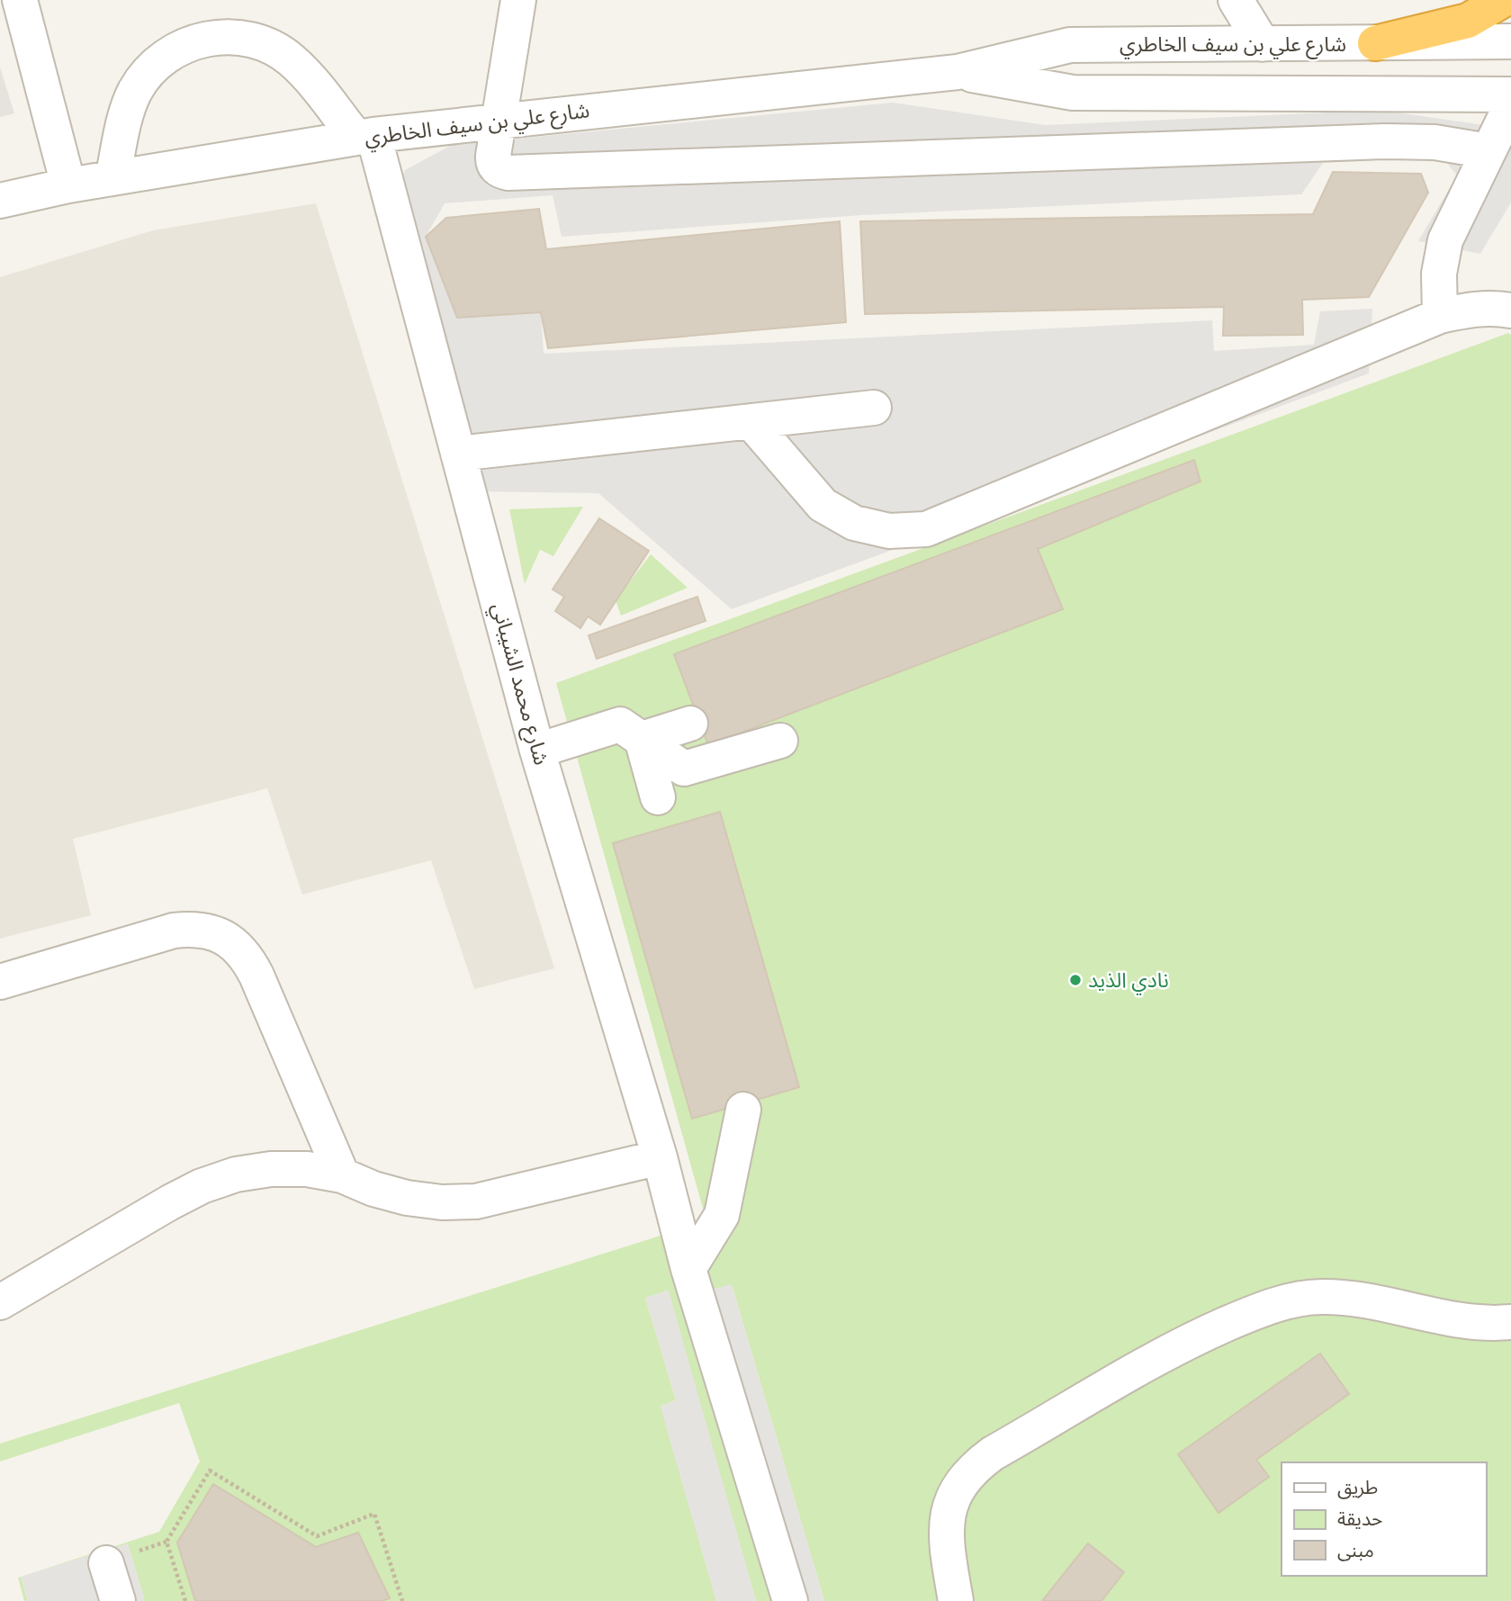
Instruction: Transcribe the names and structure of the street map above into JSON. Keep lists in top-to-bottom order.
{
  "streets": {
    "street": ["شارع علي بن سيف الخاطري", "شارع محمد الشيباني"]
  },
  "crossings": [
    ["شارع علي بن سيف الخاطري", "شارع محمد الشيباني"]
  ],
  "places": ["نادي الذيد"],
  "legend": ["طريق", "حديقة", "مبنى"]
}
